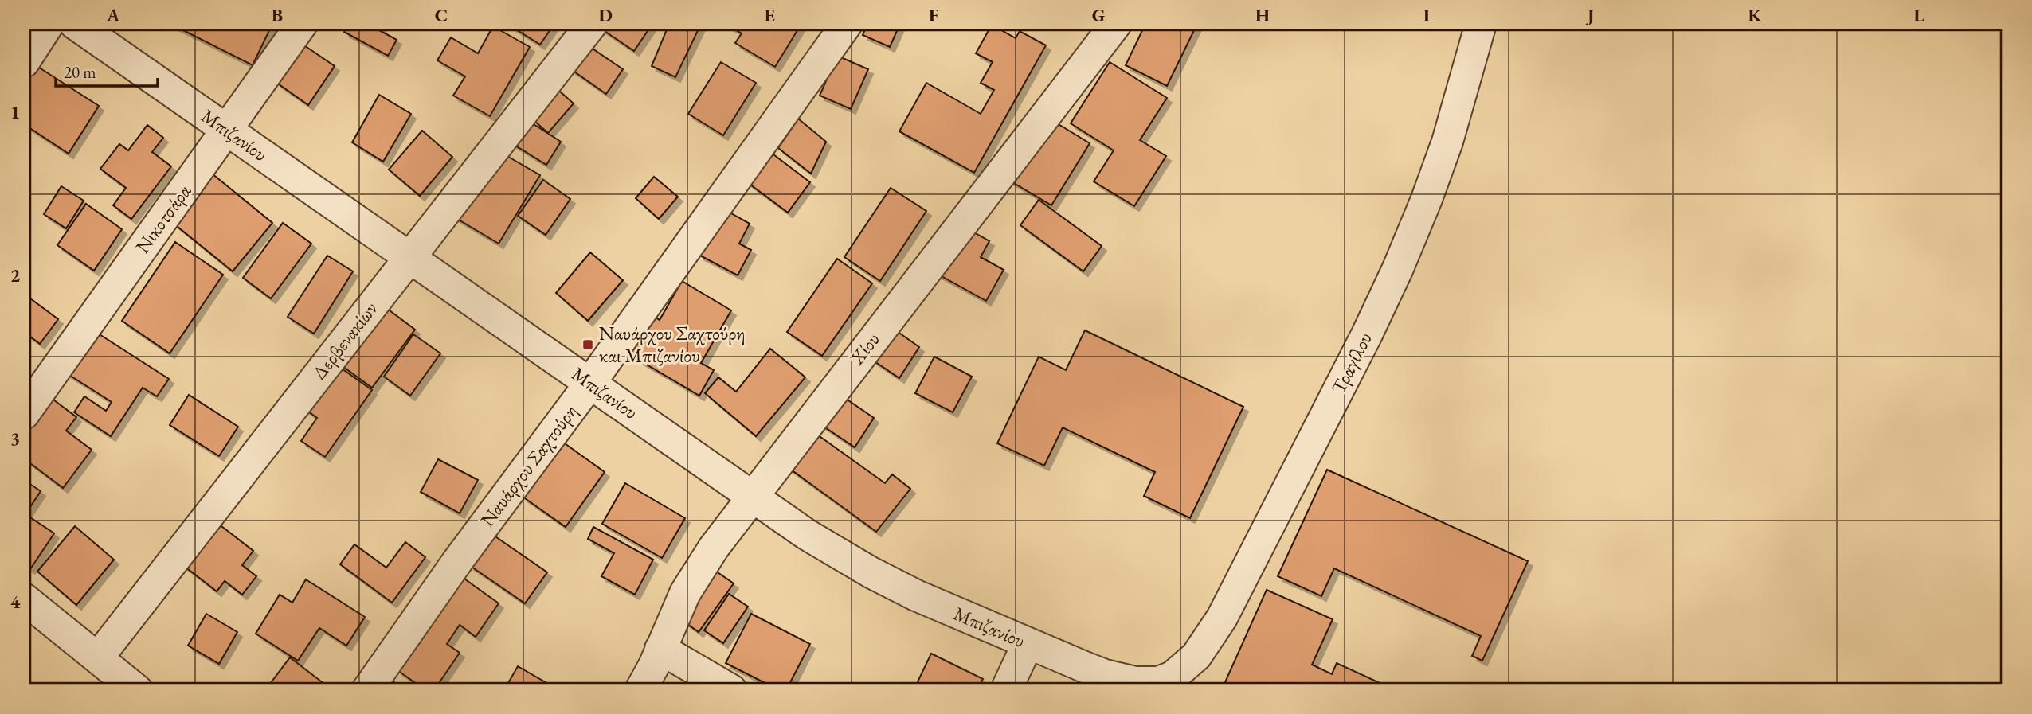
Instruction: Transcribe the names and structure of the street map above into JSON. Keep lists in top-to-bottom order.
{
  "streets": {
    "street": [
      "Μπιζανίου",
      "Νικοτσάρα",
      "Δερβενακίων",
      "Χίου",
      "Τραγίλου",
      "Ναυάρχου Σαχτούρη"
    ]
  },
  "crossings": [
    ["Μπιζανίου", "Νικοτσάρα"],
    ["Μπιζανίου", "Δερβενακίων"],
    ["Μπιζανίου", "Χίου"],
    ["Μπιζανίου", "Τραγίλου"],
    ["Μπιζανίου", "Ναυάρχου Σαχτούρη"]
  ],
  "places": {
    "transit": ["Ναυάρχου Σαχτούρη και Μπιζανίου"]
  },
  "scale_bar": "20 m",
  "grid": {
    "columns": [
      "A",
      "B",
      "C",
      "D",
      "E",
      "F",
      "G",
      "H",
      "I",
      "J",
      "K",
      "L"
    ],
    "rows": [
      "1",
      "2",
      "3",
      "4"
    ]
  }
}
